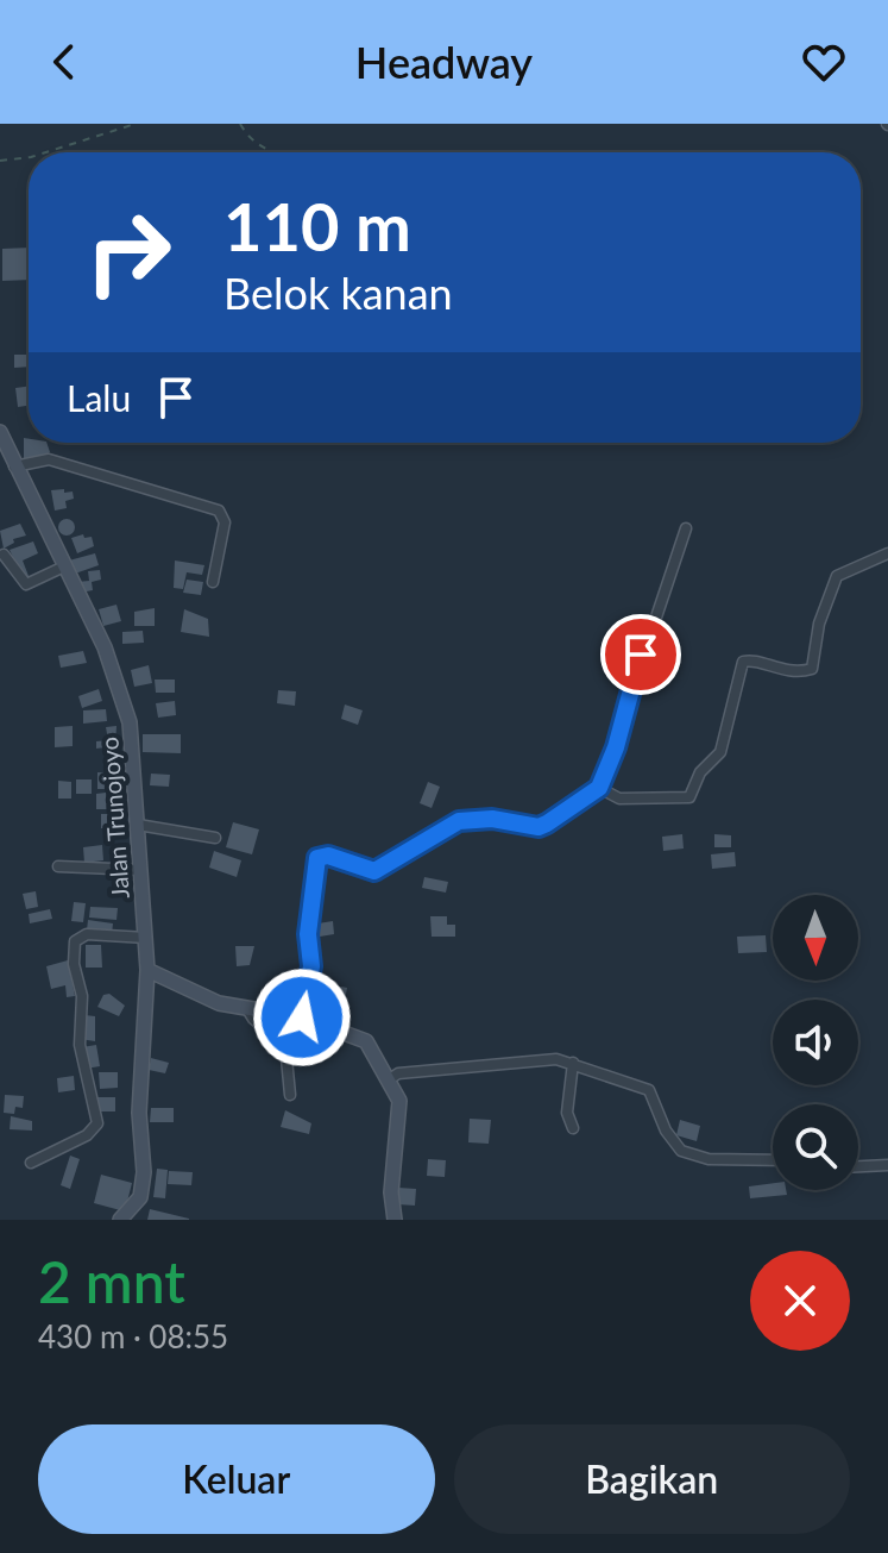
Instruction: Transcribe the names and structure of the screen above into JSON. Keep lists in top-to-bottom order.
{
  "streets": {
    "street": ["Jalan Trunojoyo"]
  },
  "north": "bottom",
  "page": {
    "header": "Headway",
    "turn": ["110 m", "Belok kanan"],
    "then": "Lalu",
    "heading": ["2 mnt", "430 m · 08:55"],
    "buttons": ["Keluar", "Bagikan"]
  }
}
